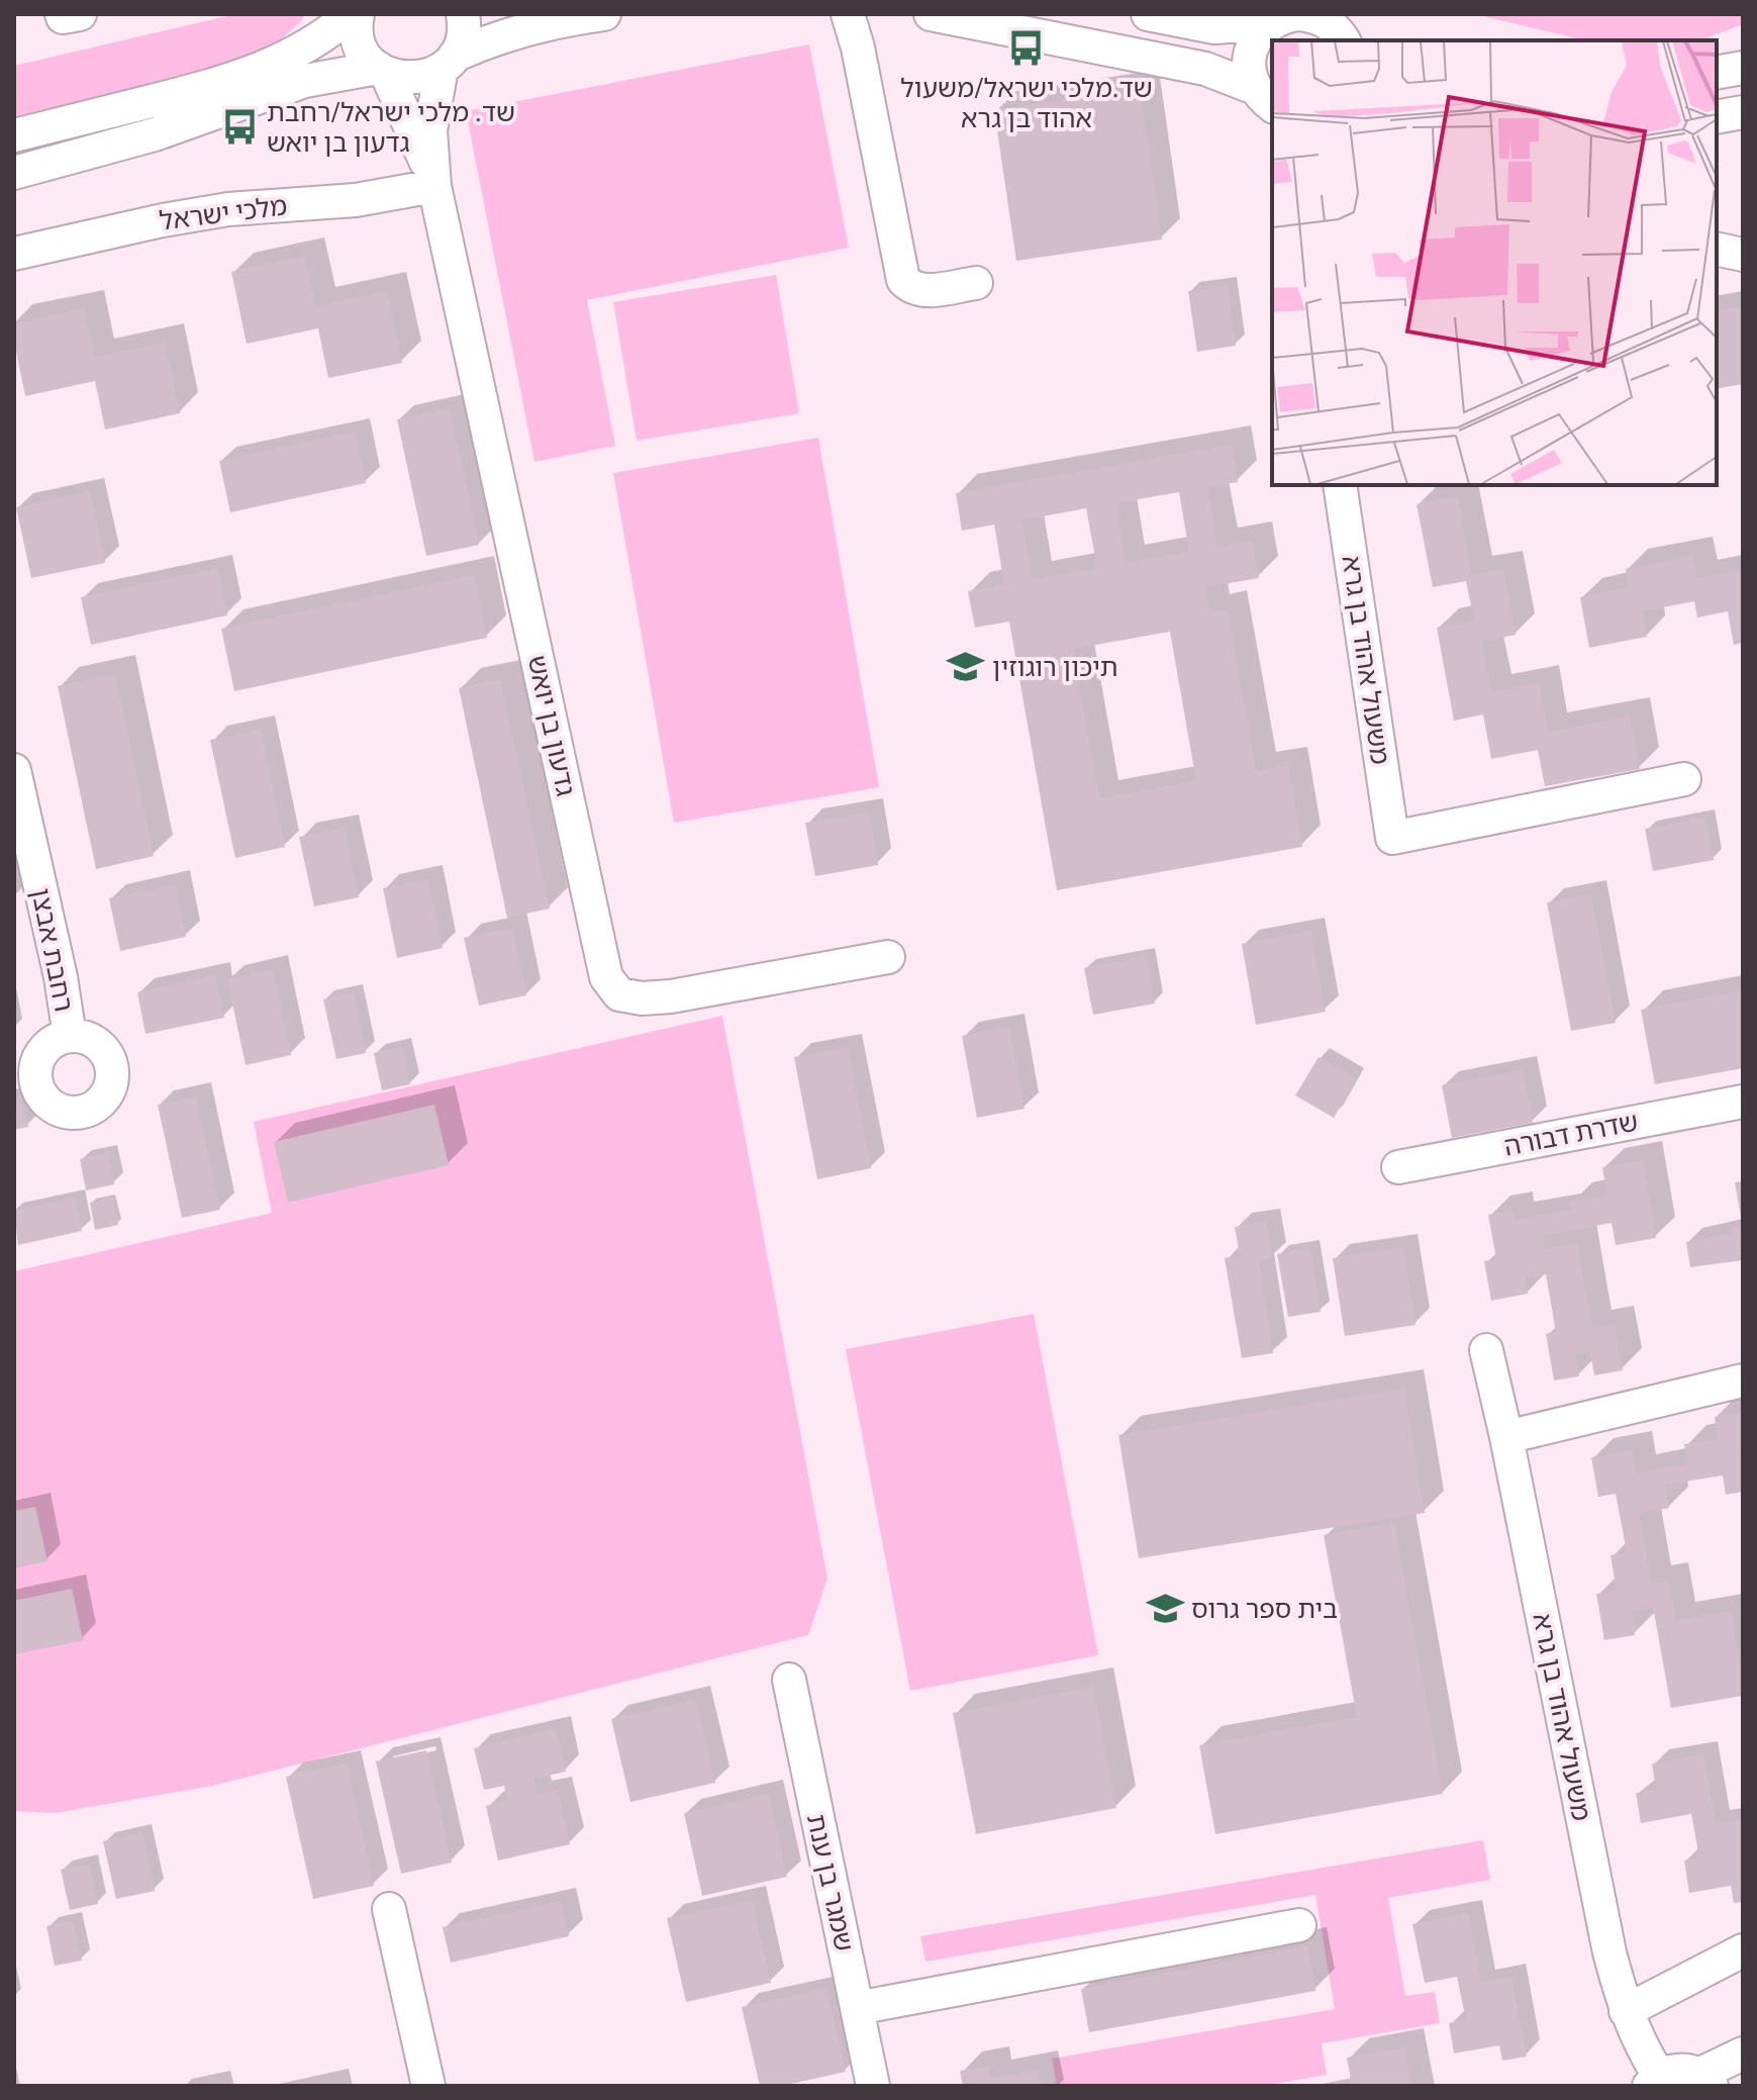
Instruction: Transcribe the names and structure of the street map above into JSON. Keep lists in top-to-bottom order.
{
  "streets": {
    "street": [
      "מלכי ישראל",
      "משעול אהוד בן גרא",
      "גדעון בן יואש",
      "רחבת אבצן",
      "שדרת דבורה",
      "שמגר בן ענת"
    ]
  },
  "crossings": [
    ["מלכי ישראל", "גדעון בן יואש"]
  ],
  "places": {
    "bus stop": ["שד.מלכי ישראל/משעול אהוד בן גרא", "שד. מלכי ישראל/רחבת גדעון בן יואש"],
    "school or university": ["תיכון רוגוזין", "בית ספר גרוס"]
  }
}
